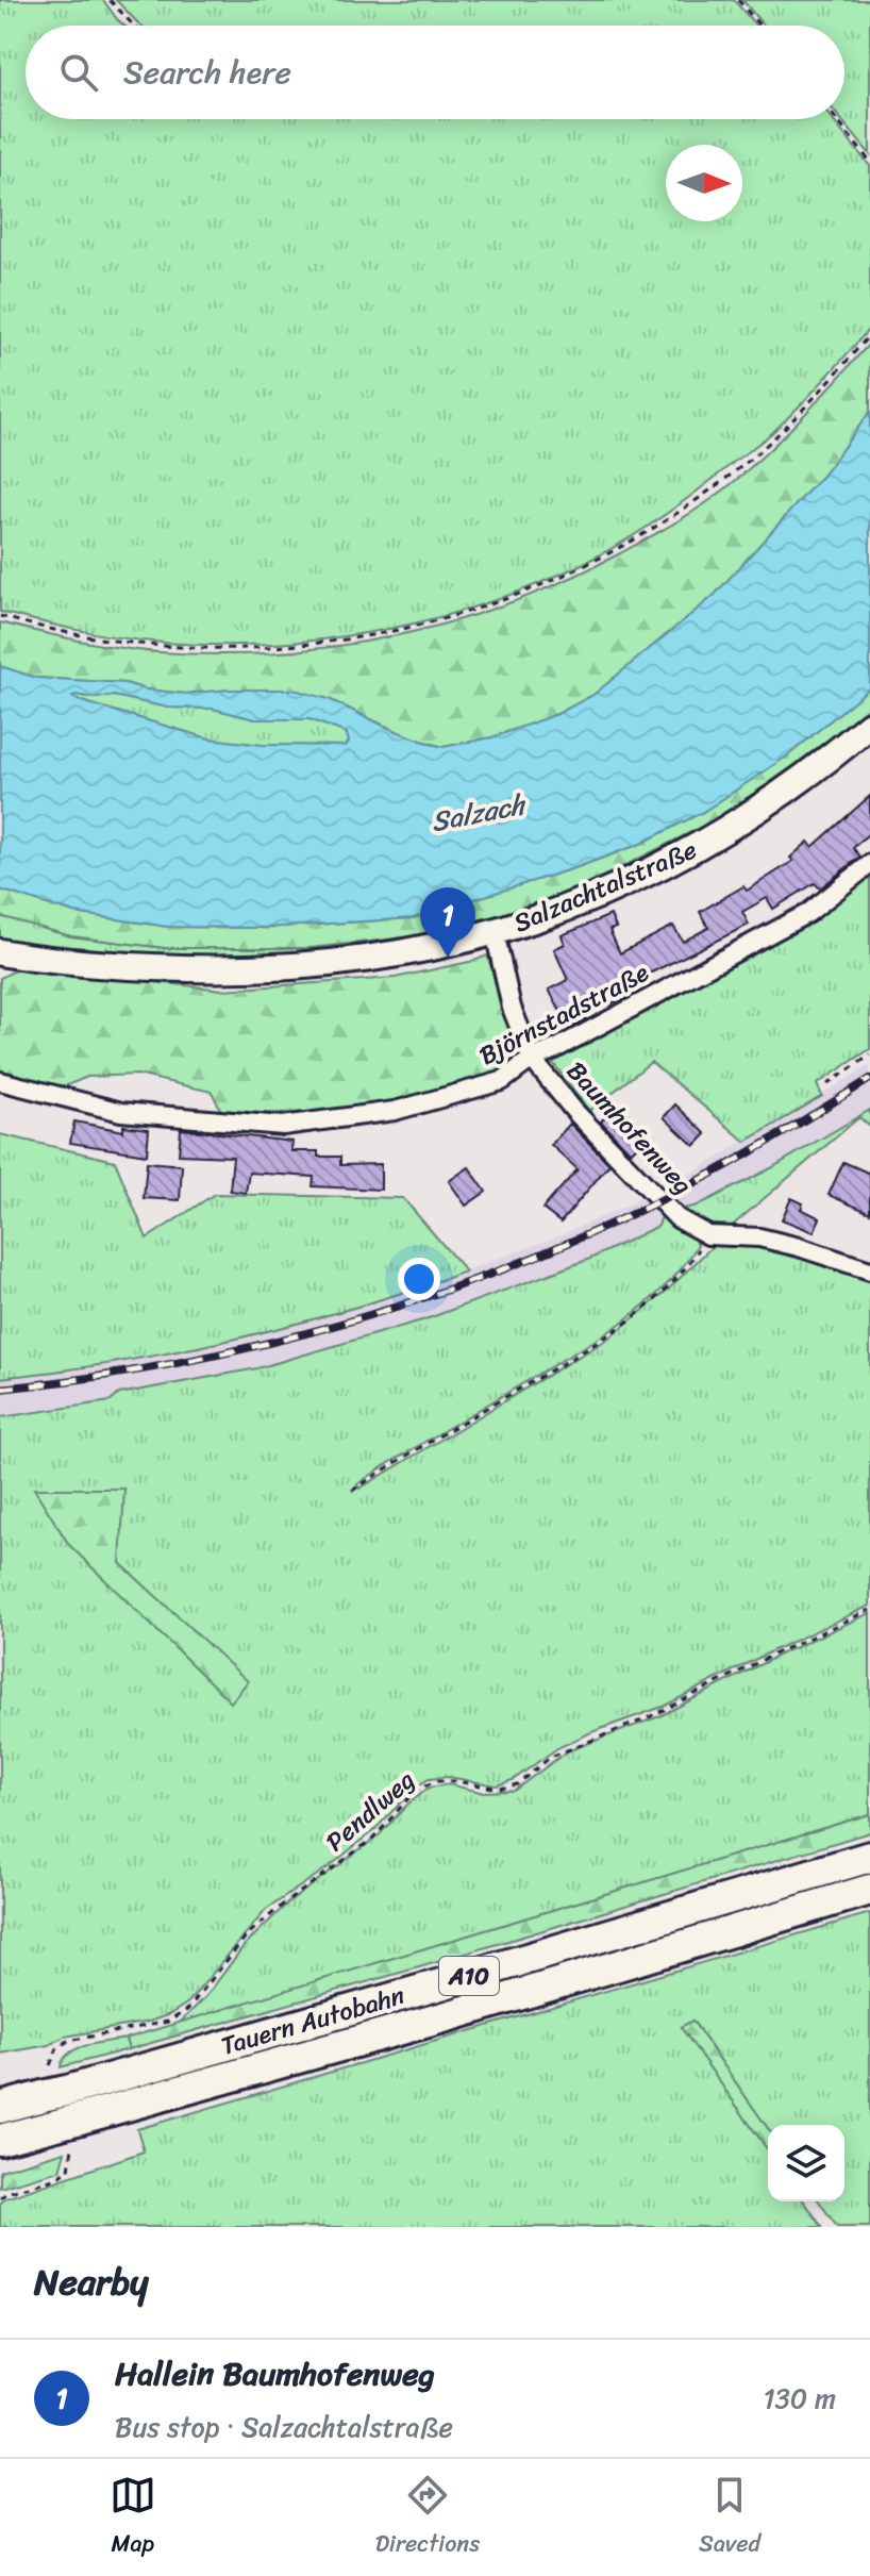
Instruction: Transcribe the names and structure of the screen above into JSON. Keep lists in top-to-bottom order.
{
  "streets": {
    "highway": ["A10", "Tauern Autobahn"],
    "main road": ["Salzachtalstraße"],
    "street": ["Björnstadstraße", "Baumhofenweg"],
    "path": ["Pendlweg"]
  },
  "crossings": [
    ["Salzachtalstraße", "Baumhofenweg"],
    ["Björnstadstraße", "Baumhofenweg"]
  ],
  "water": ["Salzach"],
  "north": "right",
  "page": {
    "search": "Search here",
    "pins": "1",
    "heading": "Nearby",
    "list": [
      {
        "mark": "1",
        "name": "Hallein Baumhofenweg",
        "note": "Bus stop · Salzachtalstraße",
        "value": "130 m"
      }
    ],
    "nav": ["Map", "Directions", "Saved"]
  }
}
